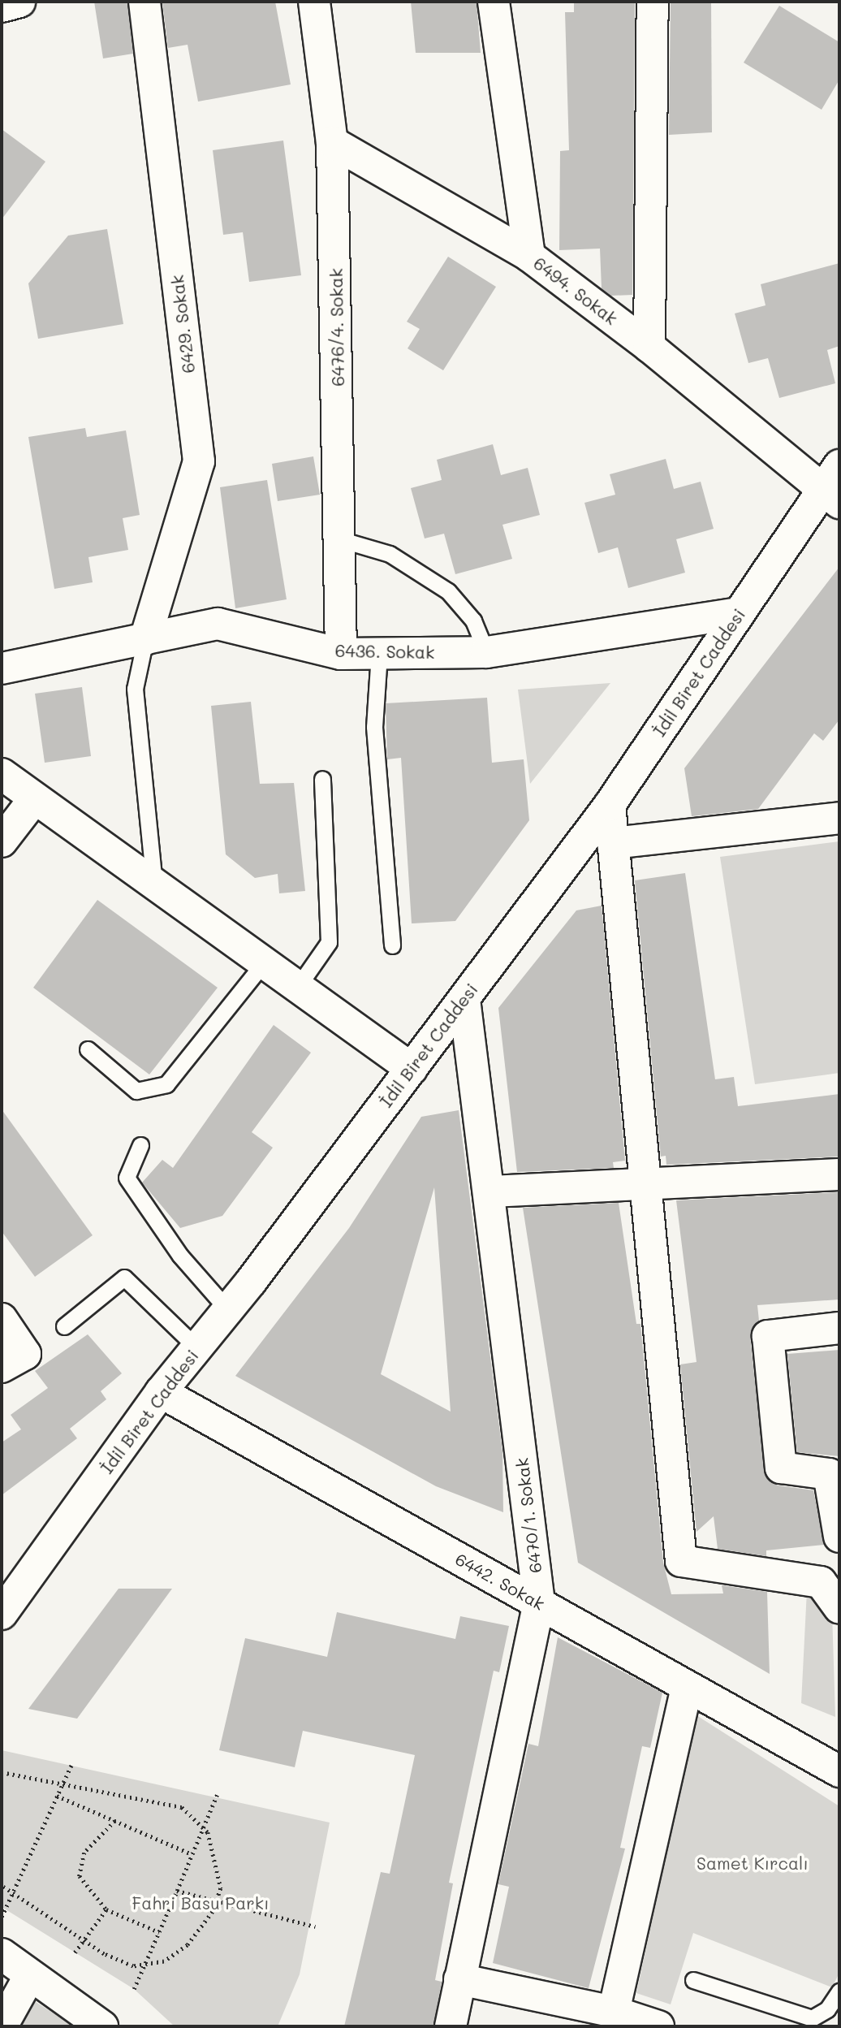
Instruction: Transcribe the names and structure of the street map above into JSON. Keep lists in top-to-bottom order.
{
  "streets": {
    "street": [
      "6494. Sokak",
      "6429. Sokak",
      "6476/4. Sokak",
      "6436. Sokak",
      "İdil Biret Caddesi",
      "6470/1. Sokak",
      "6442. Sokak"
    ]
  },
  "crossings": [
    ["6494. Sokak", "İdil Biret Caddesi"],
    ["6429. Sokak", "6436. Sokak"],
    ["6476/4. Sokak", "6436. Sokak"],
    ["6436. Sokak", "İdil Biret Caddesi"],
    ["İdil Biret Caddesi", "6470/1. Sokak"],
    ["İdil Biret Caddesi", "6442. Sokak"],
    ["6470/1. Sokak", "6442. Sokak"]
  ],
  "parks": ["Samet Kırcalı", "Fahri Basu Parkı"]
}
